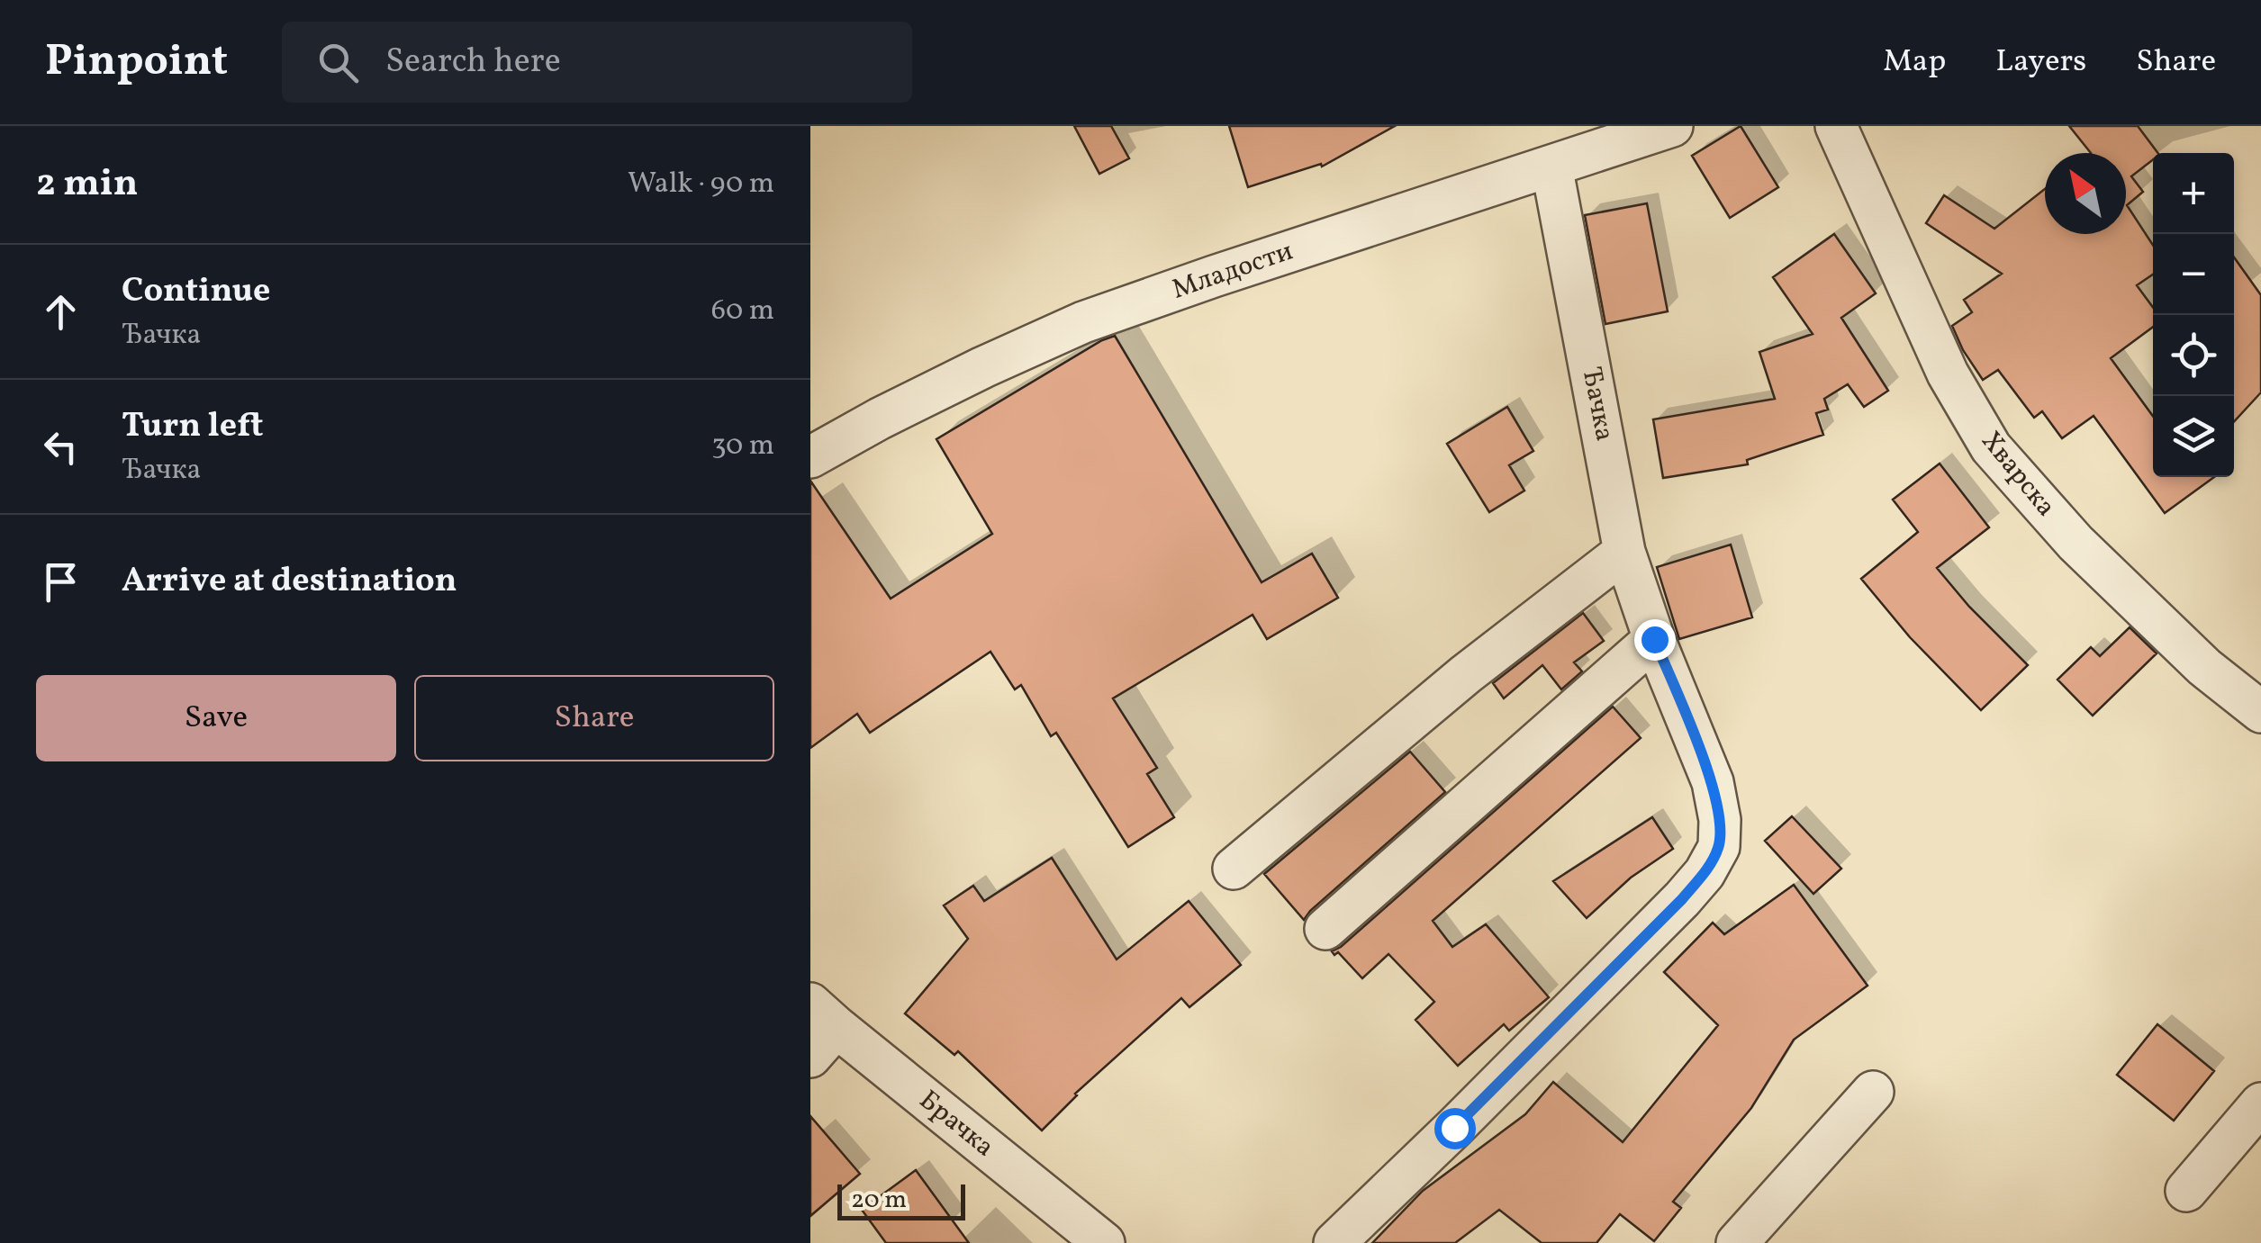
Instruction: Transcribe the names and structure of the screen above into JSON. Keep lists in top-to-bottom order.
{
  "streets": {
    "street": [
      "Младости",
      "Ђачка",
      "Хварска",
      "Брачка"
    ]
  },
  "crossings": [
    ["Младости", "Ђачка"]
  ],
  "scale_bar": "20 m",
  "north": "top left",
  "page": {
    "header": "Pinpoint",
    "search": "Search here",
    "nav": ["Map", "Layers", "Share"],
    "heading": ["2 min", "Walk · 90 m"],
    "map_buttons": ["+", "−"],
    "list": [
      ["Continue", "Ђачка", "60 m"],
      ["Turn left", "Ђачка", "30 m"],
      "Arrive at destination"
    ],
    "buttons": ["Save", "Share"],
    "scale": "20 m"
  }
}
